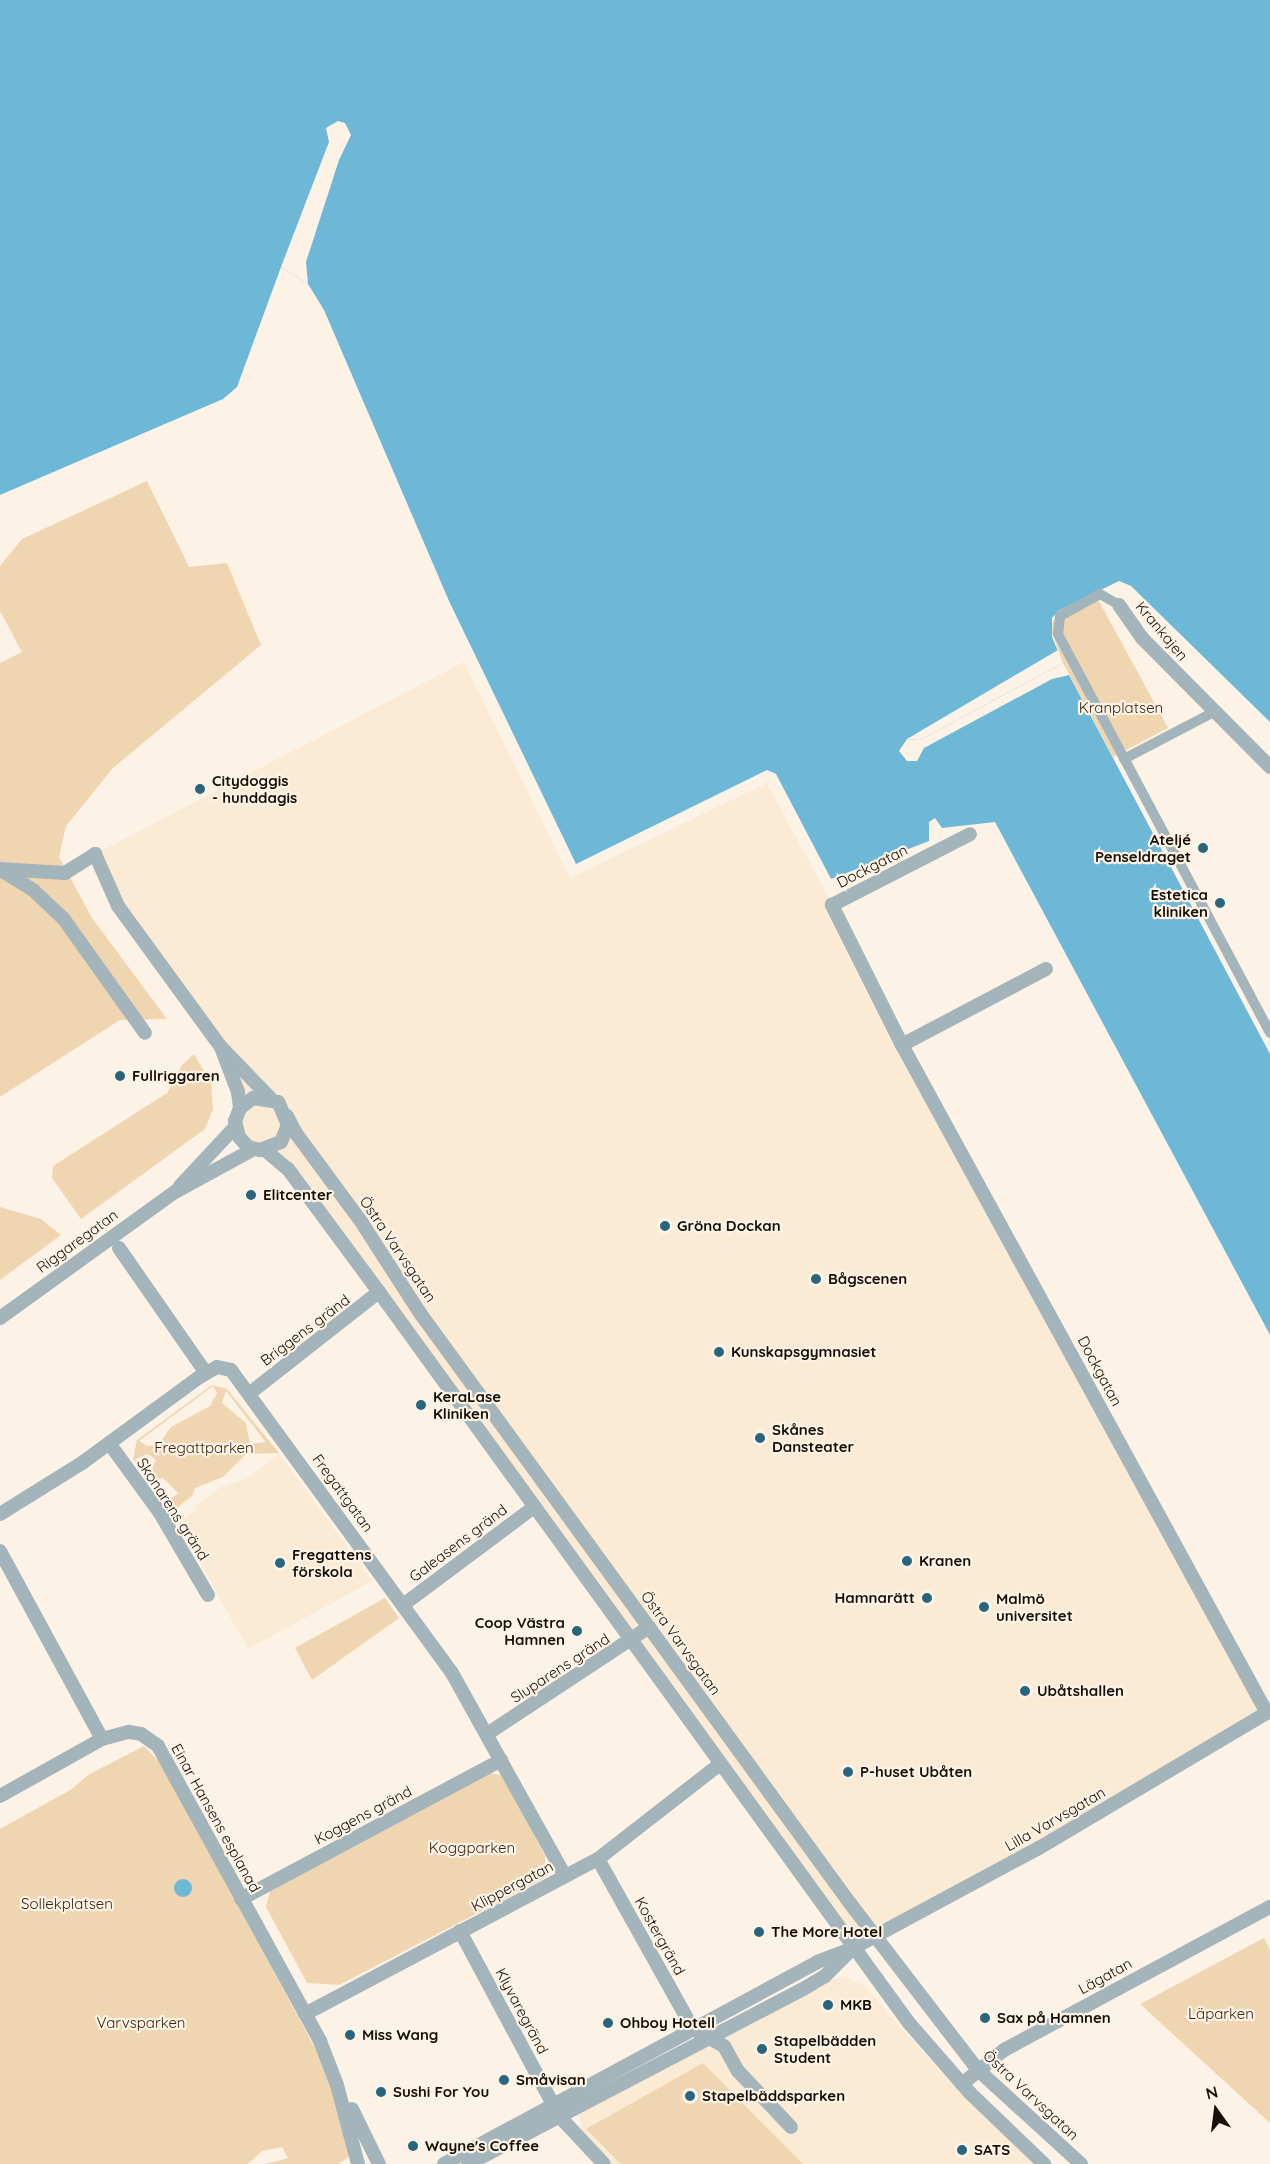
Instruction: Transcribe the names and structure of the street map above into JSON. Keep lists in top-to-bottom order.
{
  "streets": {
    "street": [
      "Krankajen",
      "Dockgatan",
      "Riggaregatan",
      "Östra Varvsgatan",
      "Briggens gränd",
      "Fregattgatan",
      "Skonarens gränd",
      "Galeasens gränd",
      "Sluparens gränd",
      "Koggens gränd",
      "Einar Hansens esplanad",
      "Lilla Varvsgatan",
      "Klippergatan",
      "Kostergränd",
      "Lägatan",
      "Klyvaregränd"
    ]
  },
  "crossings": [
    ["Dockgatan", "Lilla Varvsgatan"],
    ["Riggaregatan", "Östra Varvsgatan"],
    ["Östra Varvsgatan", "Sluparens gränd"],
    ["Östra Varvsgatan", "Lilla Varvsgatan"],
    ["Östra Varvsgatan", "Lägatan"],
    ["Briggens gränd", "Fregattgatan"],
    ["Fregattgatan", "Galeasens gränd"],
    ["Fregattgatan", "Sluparens gränd"],
    ["Fregattgatan", "Koggens gränd"],
    ["Fregattgatan", "Klippergatan"],
    ["Koggens gränd", "Einar Hansens esplanad"],
    ["Einar Hansens esplanad", "Klippergatan"],
    ["Lilla Varvsgatan", "Kostergränd"],
    ["Lilla Varvsgatan", "Klyvaregränd"],
    ["Klippergatan", "Kostergränd"],
    ["Klippergatan", "Klyvaregränd"]
  ],
  "parks": [
    "Kranplatsen",
    "Fregattparken",
    "Koggparken",
    "Sollekplatsen",
    "Läparken",
    "Varvsparken"
  ],
  "places": [
    "Citydoggis - hunddagis",
    "Ateljé Penseldraget",
    "Estetica kliniken",
    "Fullriggaren",
    "Elitcenter",
    "Gröna Dockan",
    "Bågscenen",
    "Kunskapsgymnasiet",
    "KeraLase Kliniken",
    "Skånes Dansteater",
    "Kranen",
    "Fregattens förskola",
    "Hamnarätt",
    "Malmö universitet",
    "Coop Västra Hamnen",
    "Ubåtshallen",
    "P-huset Ubåten",
    "The More Hotel",
    "MKB",
    "Sax på Hamnen",
    "Ohboy Hotell",
    "Miss Wang",
    "Stapelbädden Student",
    "Småvisan",
    "Sushi For You",
    "Stapelbäddsparken",
    "Wayne's Coffee",
    "SATS"
  ],
  "north": "top"
}
